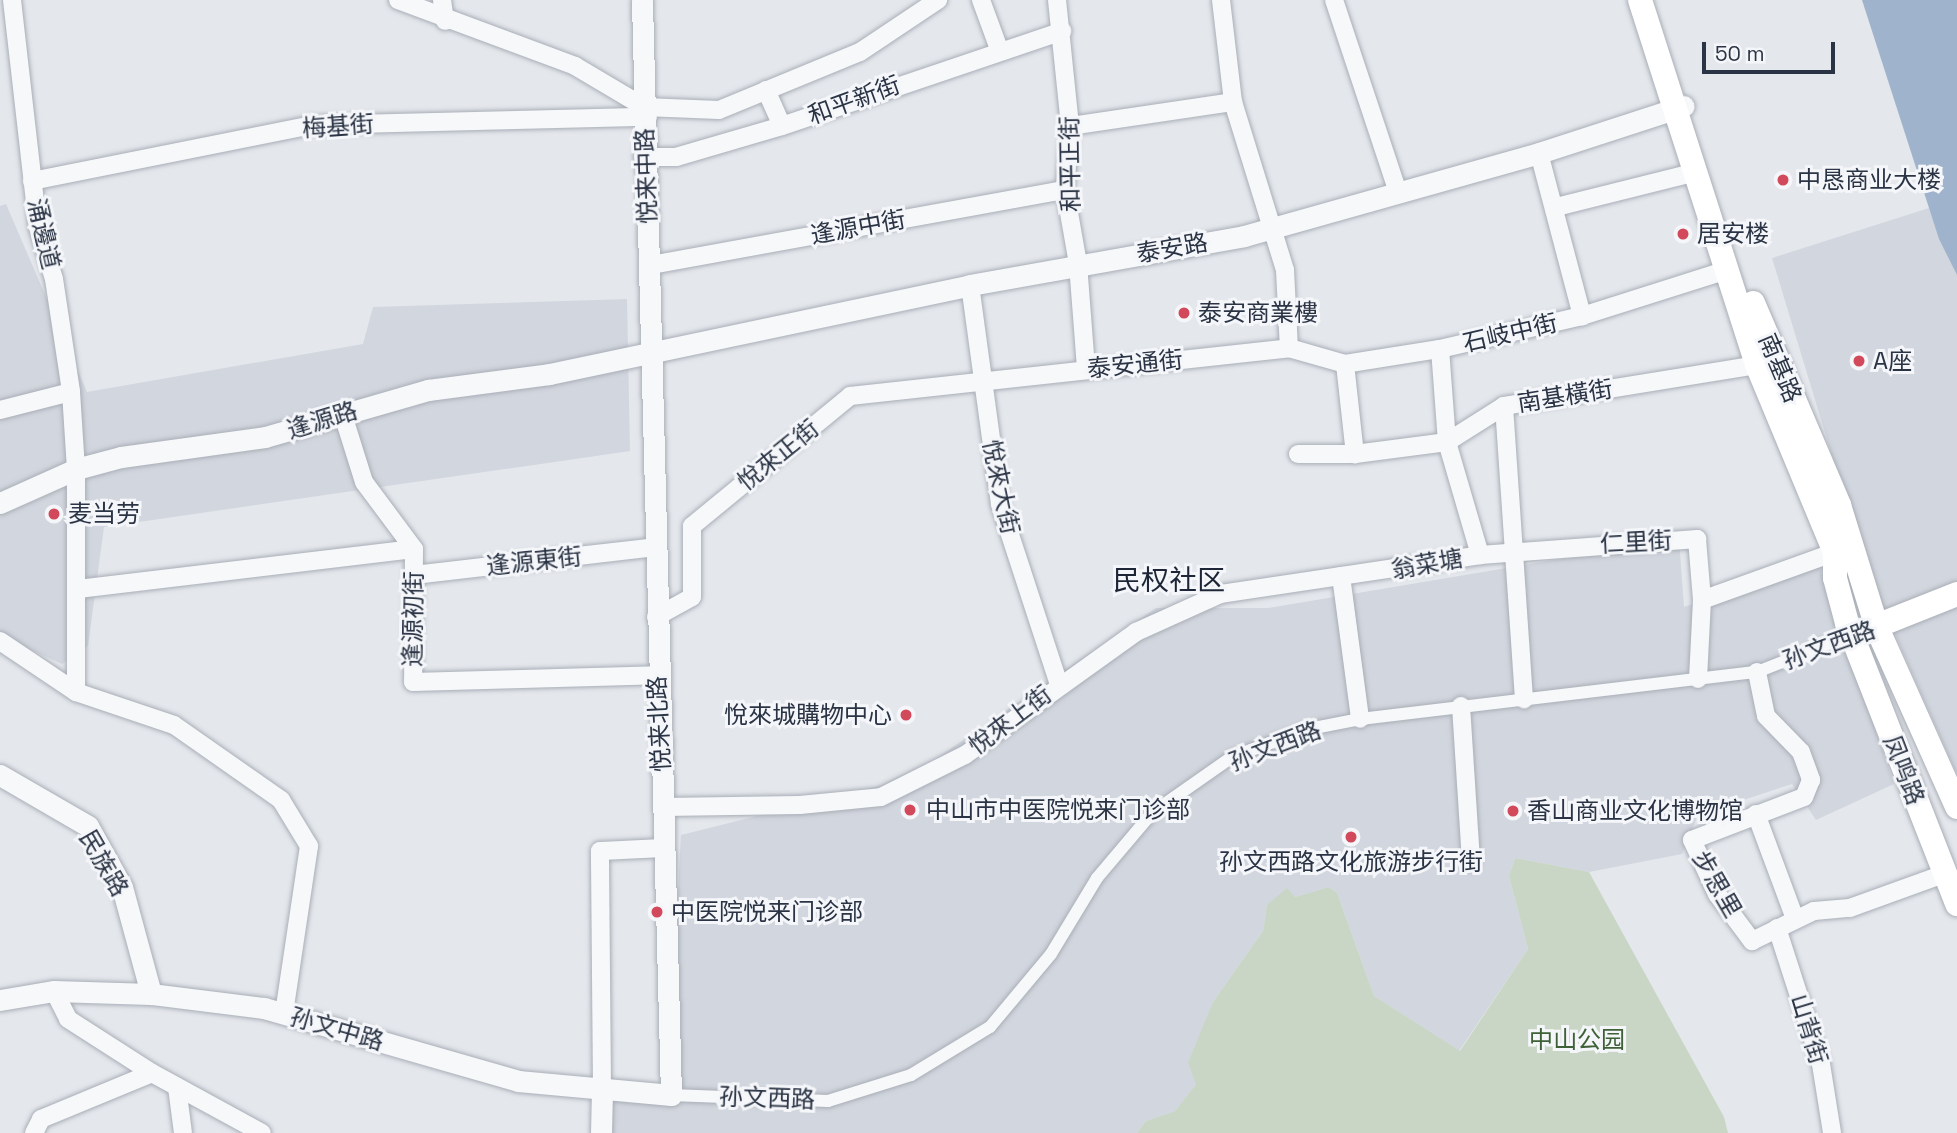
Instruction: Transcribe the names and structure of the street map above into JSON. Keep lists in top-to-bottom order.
{
  "streets": {
    "main road": ["南基路", "孙文西路", "凤鸣路"],
    "street": [
      "和平新街",
      "梅基街",
      "和平正街",
      "悦来中路",
      "逢源中街",
      "涌邊道",
      "泰安路",
      "石岐中街",
      "泰安通街",
      "南基橫街",
      "逢源路",
      "悅來正街",
      "悅來大街",
      "仁里街",
      "逢源東街",
      "翁菜塘",
      "逢源初街",
      "悅來上街",
      "悦来北路",
      "民族路",
      "步思里",
      "孙文中路",
      "山背街"
    ]
  },
  "crossings": [
    ["和平新街", "和平正街"],
    ["和平新街", "悦来中路"],
    ["梅基街", "悦来中路"],
    ["梅基街", "涌邊道"],
    ["和平正街", "逢源中街"],
    ["和平正街", "泰安路"],
    ["和平正街", "泰安通街"],
    ["悦来中路", "逢源中街"],
    ["悦来中路", "泰安路"],
    ["悦来中路", "逢源路"],
    ["悦来中路", "悦来北路"],
    ["涌邊道", "逢源路"],
    ["泰安路", "南基路"],
    ["泰安路", "逢源路"],
    ["泰安路", "悅來大街"],
    ["泰安路", "悦来北路"],
    ["石岐中街", "泰安通街"],
    ["石岐中街", "南基路"],
    ["泰安通街", "悅來正街"],
    ["泰安通街", "悅來大街"],
    ["南基路", "南基橫街"],
    ["南基路", "孙文西路"],
    ["南基路", "凤鸣路"],
    ["逢源路", "逢源初街"],
    ["逢源路", "悦来北路"],
    ["悅來正街", "悅來大街"],
    ["悅來正街", "悦来北路"],
    ["悅來大街", "悅來上街"],
    ["仁里街", "翁菜塘"],
    ["仁里街", "孙文西路"],
    ["逢源東街", "逢源初街"],
    ["逢源東街", "悦来北路"],
    ["翁菜塘", "悅來上街"],
    ["逢源初街", "悦来北路"],
    ["孙文西路", "悦来北路"],
    ["孙文西路", "凤鸣路"],
    ["孙文西路", "步思里"],
    ["孙文西路", "孙文中路"],
    ["悅來上街", "悦来北路"],
    ["悦来北路", "孙文中路"],
    ["凤鸣路", "步思里"],
    ["民族路", "孙文中路"],
    ["步思里", "山背街"]
  ],
  "districts": ["民权社区"],
  "parks": ["中山公园"],
  "places": [
    "中恳商业大楼",
    "居安楼",
    "泰安商業樓",
    "A座",
    "麦当劳",
    "悅來城購物中心",
    "中山市中医院悦来门诊部",
    "香山商业文化博物馆",
    "孙文西路文化旅游步行街",
    "中医院悦来门诊部"
  ],
  "scale_bar": "50 m"
}
